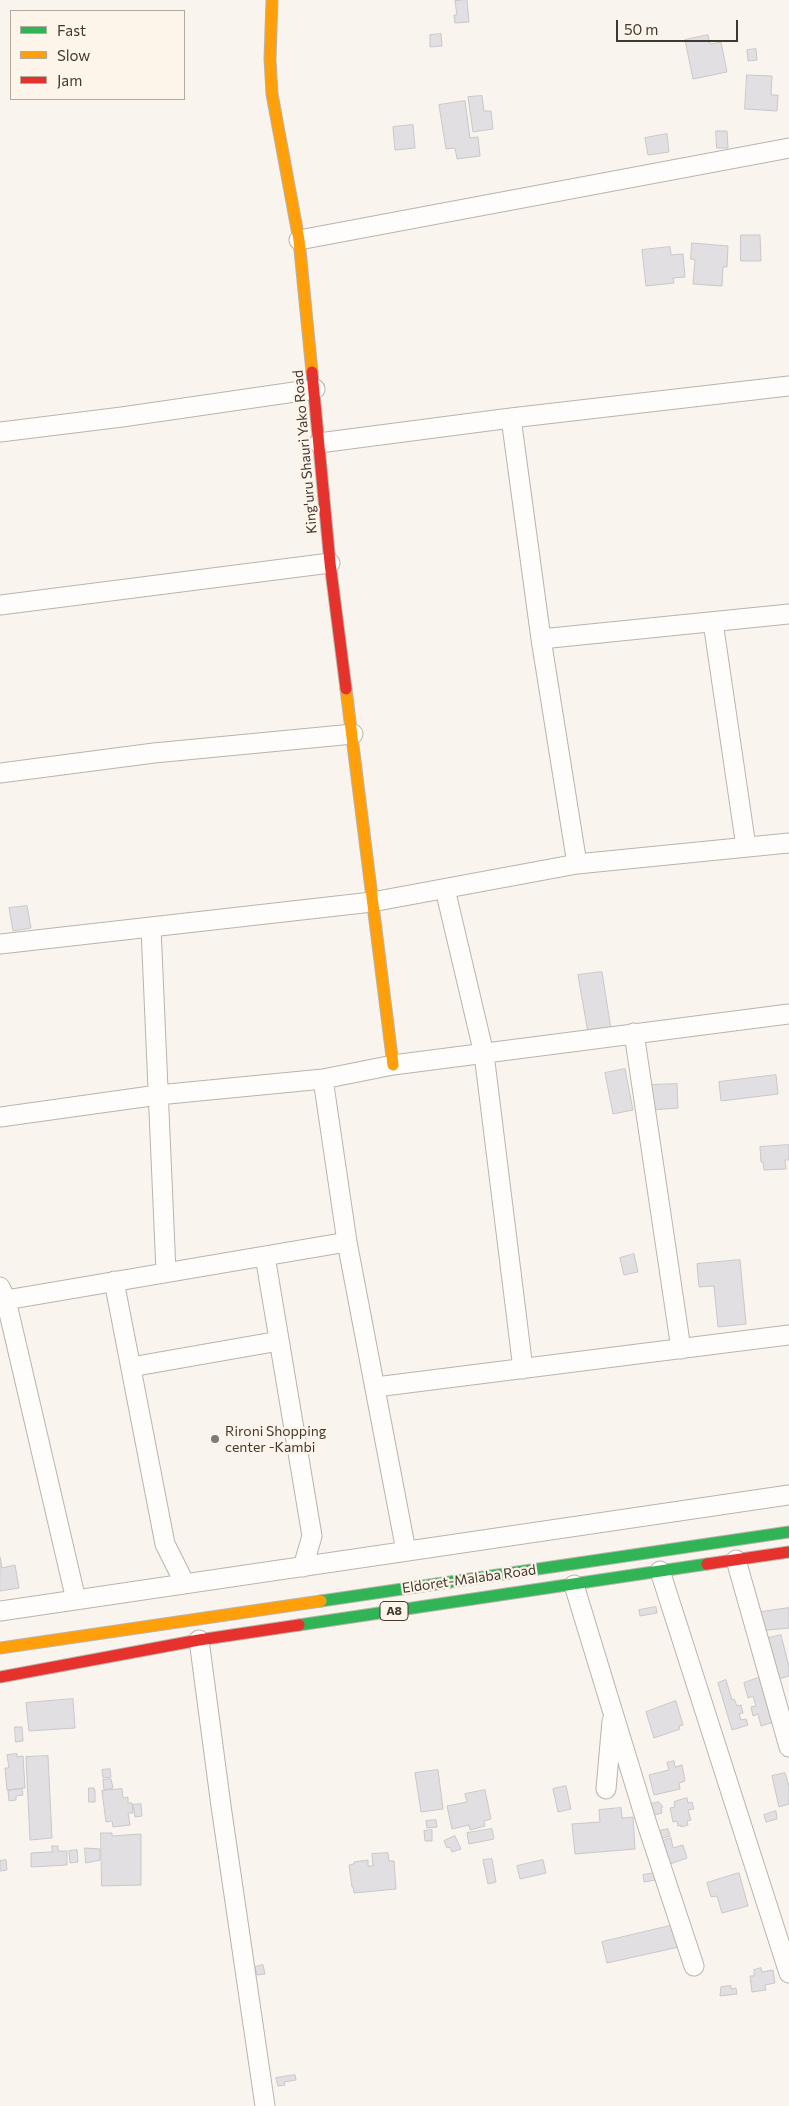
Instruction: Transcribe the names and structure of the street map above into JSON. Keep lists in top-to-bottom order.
{
  "streets": {
    "main road": ["King'uru Shauri Yako Road", "Eldoret-Malaba Road", "A8"]
  },
  "places": ["Rironi Shopping center -Kambi"],
  "legend": ["Fast", "Slow", "Jam"],
  "scale_bar": "50 m"
}
